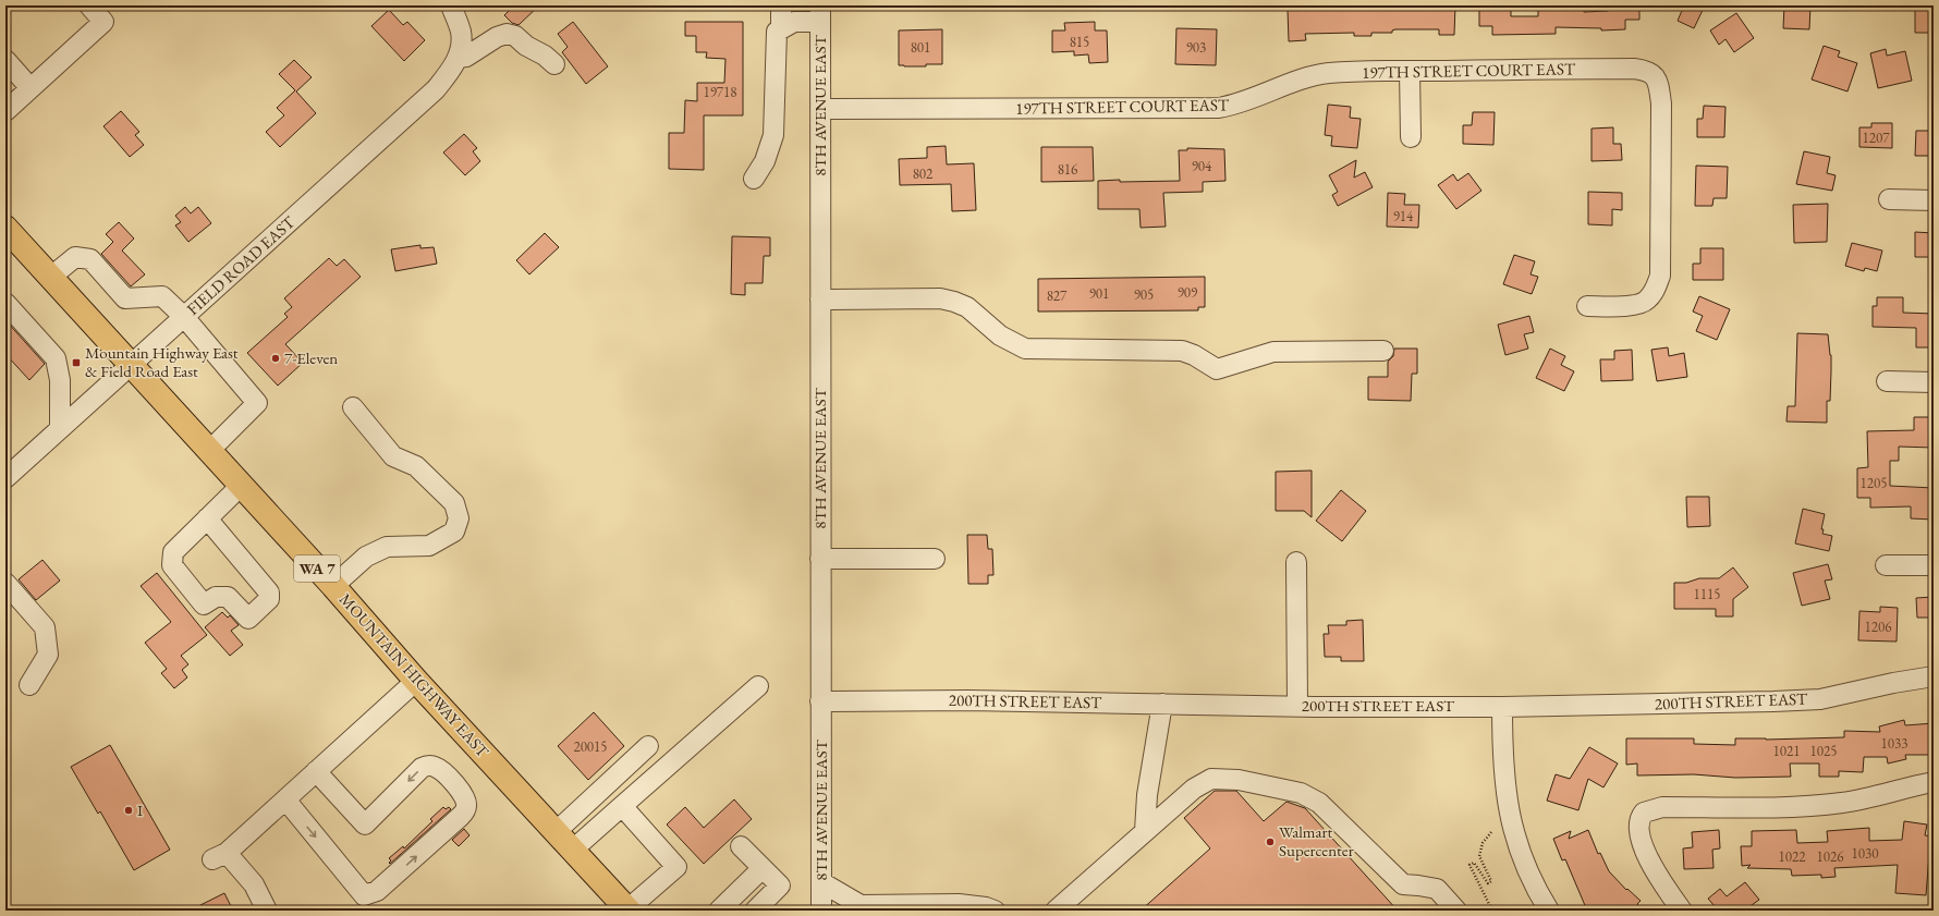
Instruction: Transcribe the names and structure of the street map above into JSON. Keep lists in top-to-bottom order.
{
  "streets": {
    "main road": ["WA 7", "MOUNTAIN HIGHWAY EAST"],
    "street": [
      "197TH STREET COURT EAST",
      "8TH AVENUE EAST",
      "FIELD ROAD EAST",
      "200TH STREET EAST"
    ]
  },
  "crossings": [
    ["197TH STREET COURT EAST", "8TH AVENUE EAST"],
    ["8TH AVENUE EAST", "200TH STREET EAST"],
    ["FIELD ROAD EAST", "MOUNTAIN HIGHWAY EAST"]
  ],
  "places": {
    "other": ["7-Eleven", "I", "Walmart Supercenter"],
    "transit": ["Mountain Highway East & Field Road East"]
  },
  "house_numbers": [
    "815",
    "801",
    "903",
    "19718",
    "1207",
    "904",
    "816",
    "802",
    "914",
    "909",
    "901",
    "905",
    "827",
    "1205",
    "1115",
    "1206",
    "1033",
    "20015",
    "1021",
    "1025",
    "1030",
    "1022",
    "1026"
  ]
}
